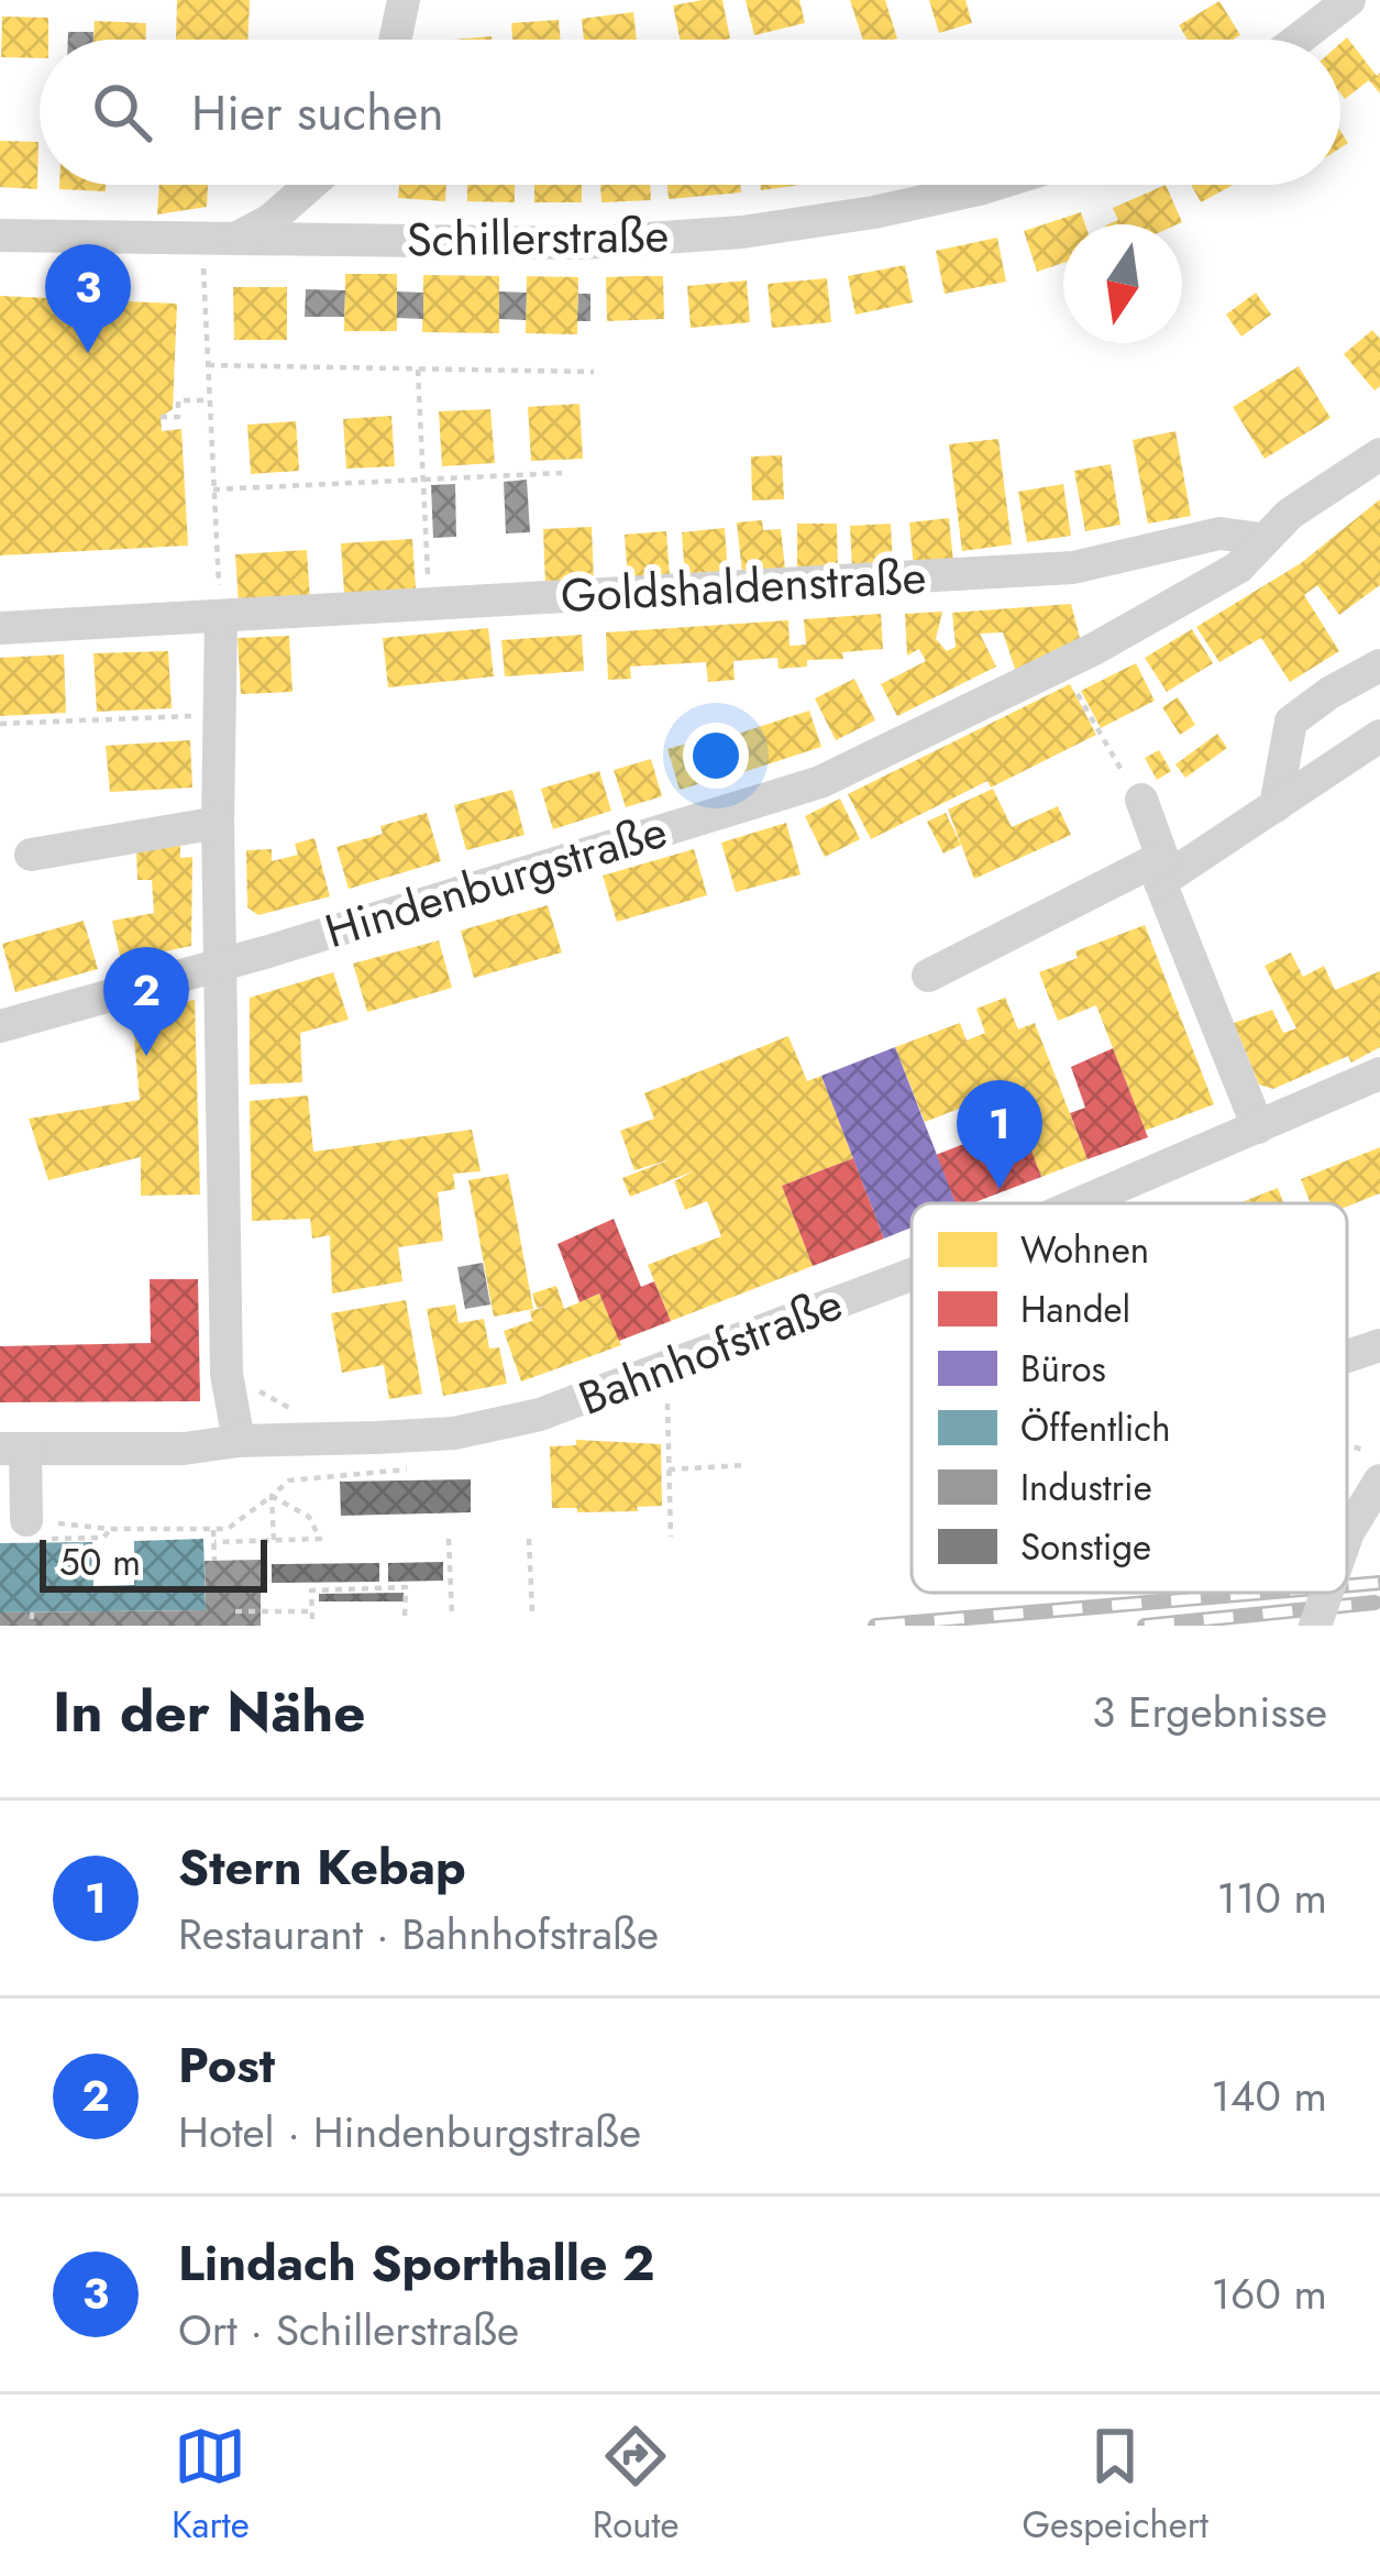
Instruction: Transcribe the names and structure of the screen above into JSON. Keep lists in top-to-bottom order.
{
  "streets": {
    "street": [
      "Schillerstraße",
      "Goldshaldenstraße",
      "Hindenburgstraße",
      "Bahnhofstraße"
    ]
  },
  "crossings": [
    ["Goldshaldenstraße", "Hindenburgstraße"]
  ],
  "legend": [
    "Wohnen",
    "Handel",
    "Büros",
    "Öffentlich",
    "Industrie",
    "Sonstige"
  ],
  "scale_bar": "50 m",
  "north": "bottom",
  "page": {
    "search": "Hier suchen",
    "pins": ["3", "2", "1"],
    "scale": "50 m",
    "heading": ["In der Nähe", "3 Ergebnisse"],
    "list": [
      {
        "mark": "1",
        "name": "Stern Kebap",
        "note": "Restaurant · Bahnhofstraße",
        "value": "110 m"
      },
      {
        "mark": "2",
        "name": "Post",
        "note": "Hotel · Hindenburgstraße",
        "value": "140 m"
      },
      {
        "mark": "3",
        "name": "Lindach Sporthalle 2",
        "note": "Ort · Schillerstraße",
        "value": "160 m"
      }
    ],
    "nav": ["Karte", "Route", "Gespeichert"]
  }
}
